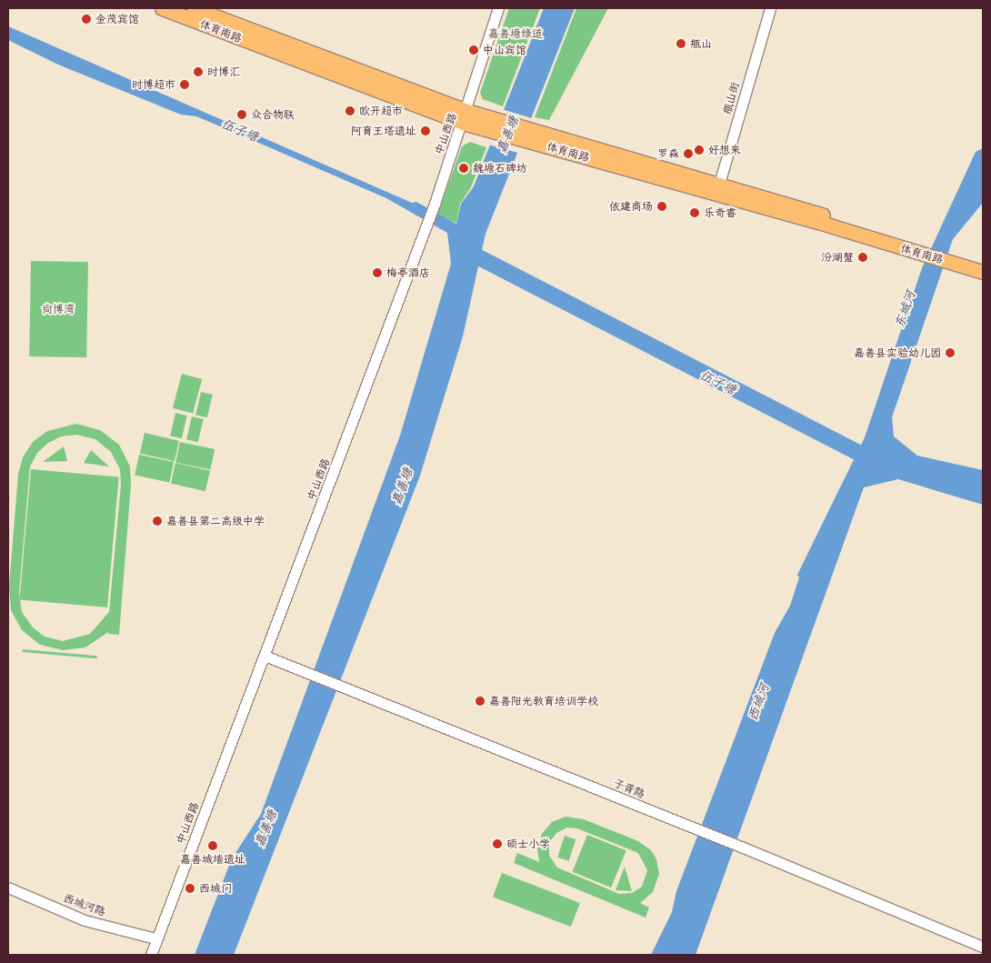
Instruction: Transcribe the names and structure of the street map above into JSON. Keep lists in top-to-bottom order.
{
  "streets": {
    "main road": ["体育南路"],
    "street": [
      "甁山街",
      "中山西路",
      "子胥路",
      "西城河路"
    ]
  },
  "crossings": [
    ["体育南路", "甁山街"],
    ["体育南路", "中山西路"],
    ["中山西路", "子胥路"],
    ["中山西路", "西城河路"]
  ],
  "water": [
    "伍子塘",
    "嘉善塘",
    "东城河",
    "西城河"
  ],
  "parks": ["嘉善塘绿道", "尚博湾"],
  "places": [
    "金茂宾馆",
    "瓶山",
    "中山宾馆",
    "时博汇",
    "时博超市",
    "欧开超市",
    "众合物联",
    "阿育王塔遗址",
    "好想来",
    "罗森",
    "魏塘石碑坊",
    "依建商场",
    "乐奇睿",
    "汾湖蟹",
    "梅亭酒店",
    "嘉善县实验幼儿园",
    "嘉善县第二高级中学",
    "嘉善阳光教育培训学校",
    "硕士小学",
    "嘉善城墙遗址",
    "西城门"
  ]
}
